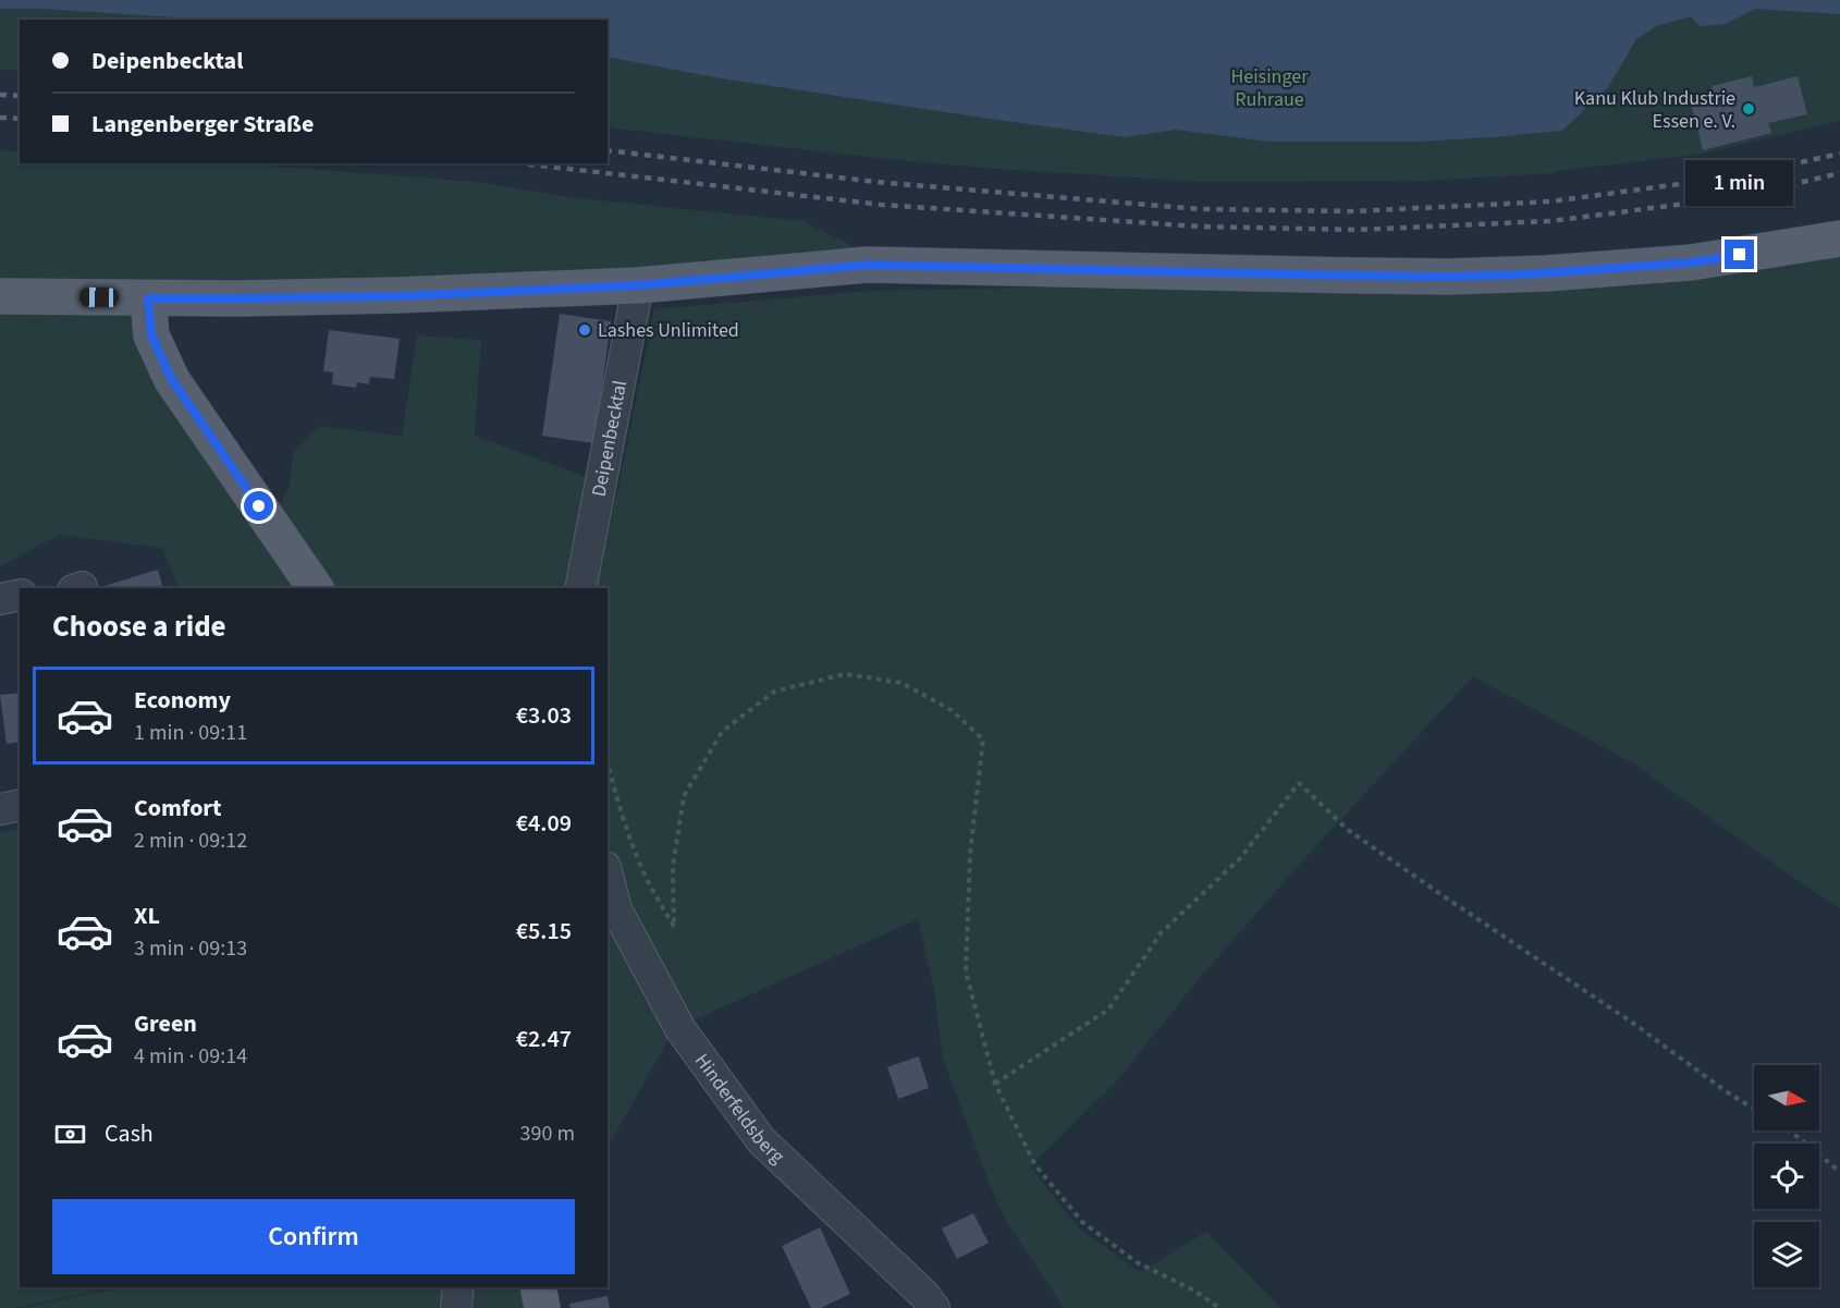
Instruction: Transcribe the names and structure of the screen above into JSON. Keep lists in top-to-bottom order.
{
  "streets": {
    "street": ["Deipenbecktal", "Hinderfeldsberg"]
  },
  "parks": ["Heisinger Ruhraue"],
  "places": ["Kanu Klub Industrie Essen e. V.", "Lashes Unlimited"],
  "north": "right",
  "page": {
    "banner": ["Deipenbecktal", "Langenberger Straße"],
    "bubble": "1 min",
    "heading": "Choose a ride",
    "list": [
      {
        "name": "Economy",
        "note": "1 min · 09:11",
        "value": "€3.03"
      },
      {
        "name": "Comfort",
        "note": "2 min · 09:12",
        "value": "€4.09"
      },
      {
        "name": "XL",
        "note": "3 min · 09:13",
        "value": "€5.15"
      },
      {
        "name": "Green",
        "note": "4 min · 09:14",
        "value": "€2.47"
      }
    ],
    "pay": ["Cash", "390 m"],
    "buttons": "Confirm"
  }
}
